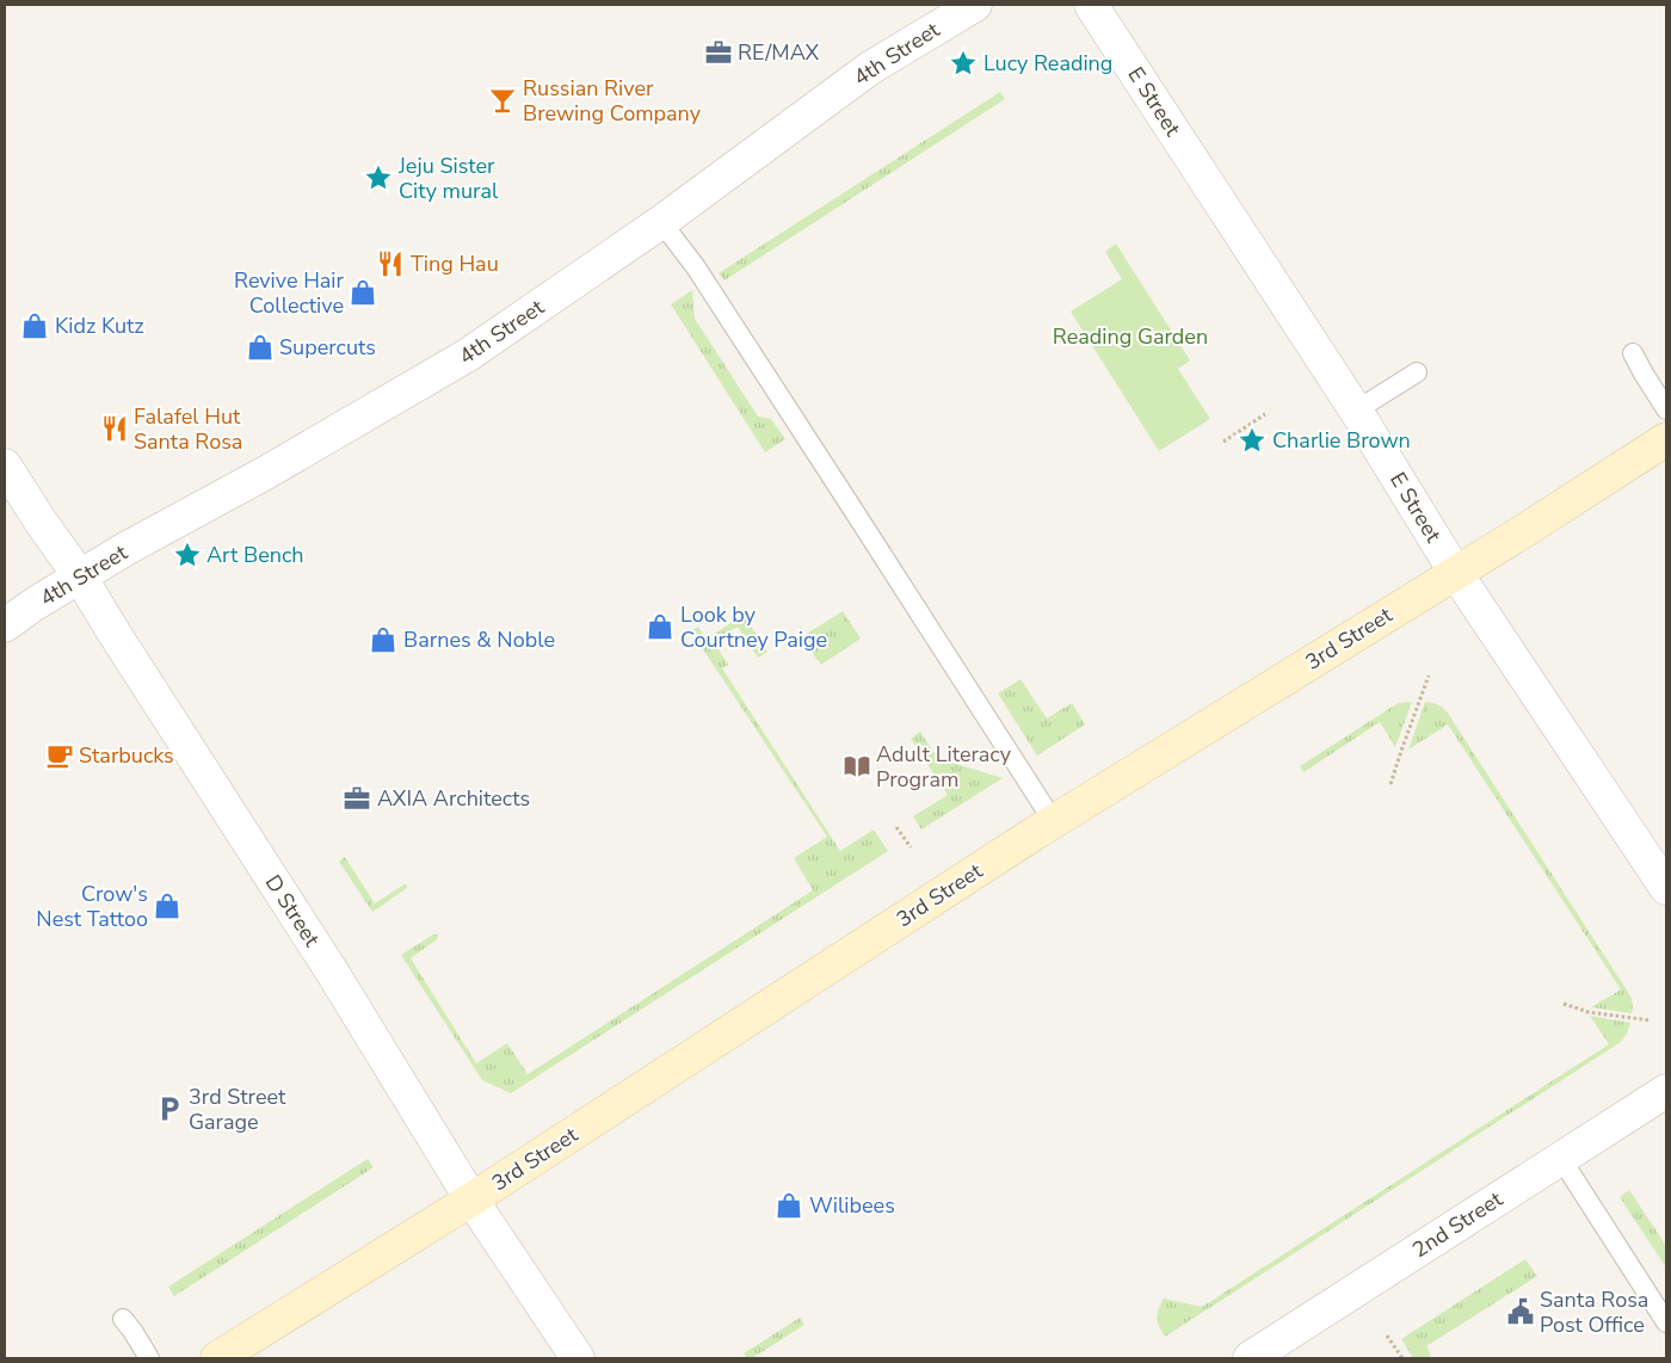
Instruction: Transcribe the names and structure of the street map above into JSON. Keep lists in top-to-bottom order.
{
  "streets": {
    "main road": ["3rd Street"],
    "street": [
      "4th Street",
      "E Street",
      "D Street",
      "2nd Street"
    ]
  },
  "crossings": [
    ["4th Street", "D Street"],
    ["E Street", "3rd Street"],
    ["3rd Street", "D Street"]
  ],
  "parks": ["Reading Garden"],
  "places": {
    "office": ["RE/MAX", "AXIA Architects"],
    "place": [
      "Lucy Reading",
      "Jeju Sister City mural",
      "Charlie Brown",
      "Art Bench"
    ],
    "bar": ["Russian River Brewing Company"],
    "restaurant": ["Ting Hau", "Falafel Hut Santa Rosa"],
    "shop": [
      "Revive Hair Collective",
      "Kidz Kutz",
      "Supercuts",
      "Look by Courtney Paige",
      "Barnes & Noble",
      "Crow's Nest Tattoo",
      "Wilibees"
    ],
    "cafe": ["Starbucks"],
    "library": ["Adult Literacy Program"],
    "parking": ["3rd Street Garage"],
    "public building": ["Santa Rosa Post Office"]
  }
}
